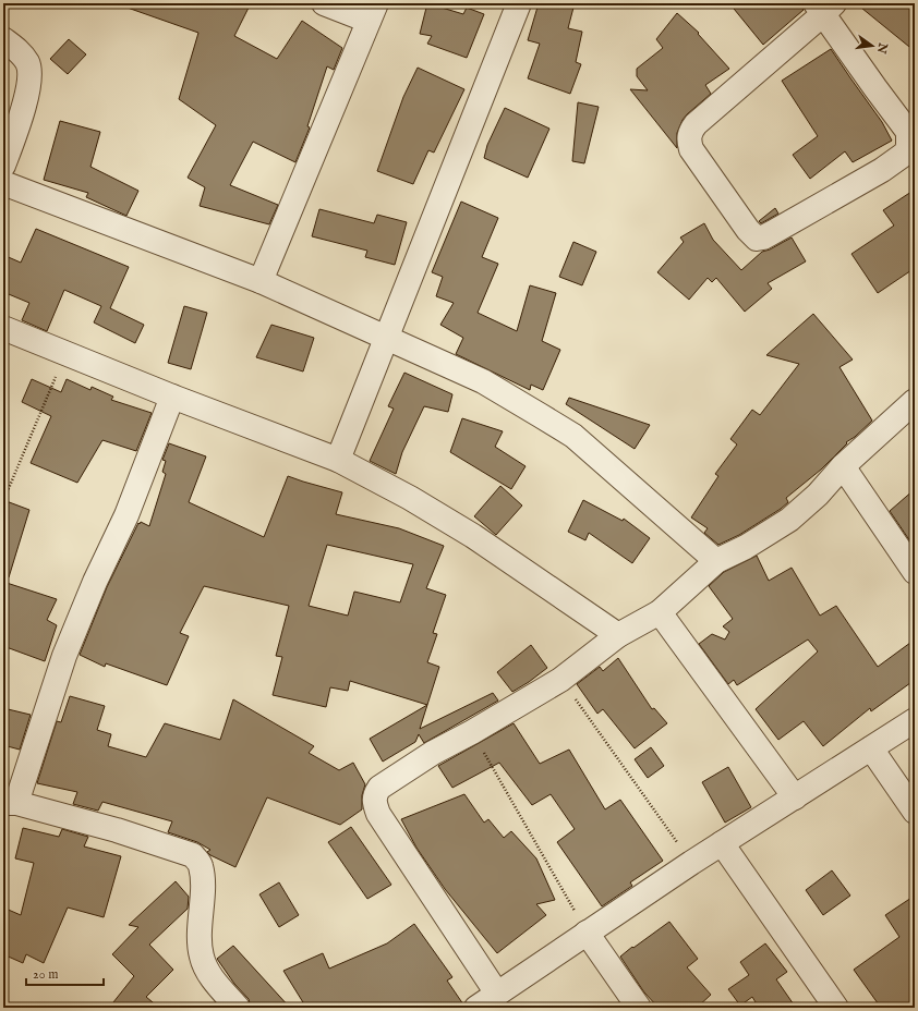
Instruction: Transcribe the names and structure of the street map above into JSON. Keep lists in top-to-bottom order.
{
  "scale_bar": "20 m",
  "north": "right"
}
